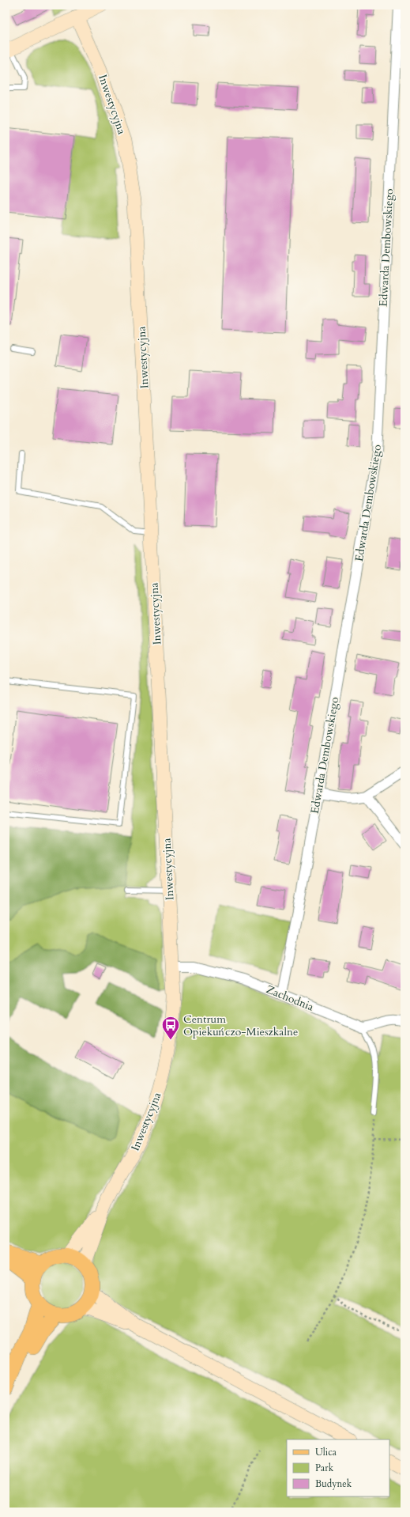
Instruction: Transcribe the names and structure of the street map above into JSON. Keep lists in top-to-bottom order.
{
  "streets": {
    "street": ["Inwestycyjna", "Edwarda Dembowskiego", "Zachodnia"]
  },
  "crossings": [
    ["Inwestycyjna", "Zachodnia"],
    ["Edwarda Dembowskiego", "Zachodnia"]
  ],
  "places": {
    "bus stop": ["Centrum Opiekuńczo-Mieszkalne"]
  },
  "legend": ["Ulica", "Park", "Budynek"]
}
